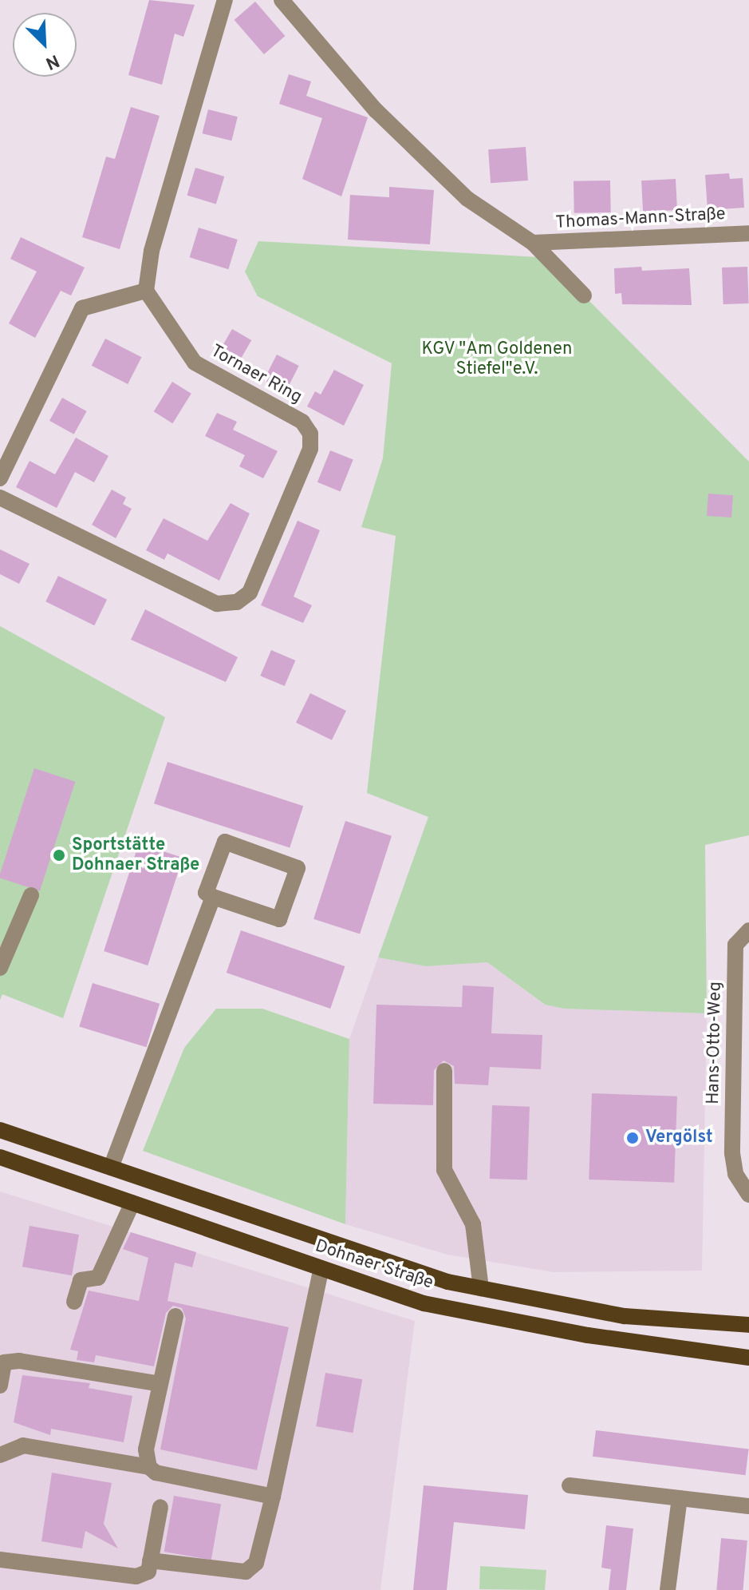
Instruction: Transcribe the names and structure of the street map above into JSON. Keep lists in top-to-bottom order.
{
  "streets": {
    "main road": ["Dohnaer Straße"],
    "street": ["Thomas-Mann-Straße", "Tornaer Ring", "Hans-Otto-Weg"]
  },
  "parks": ["KGV \"Am Goldenen Stiefel\"e.V."],
  "places": ["Sportstätte Dohnaer Straße", "Vergölst"],
  "north": "bottom right"
}
